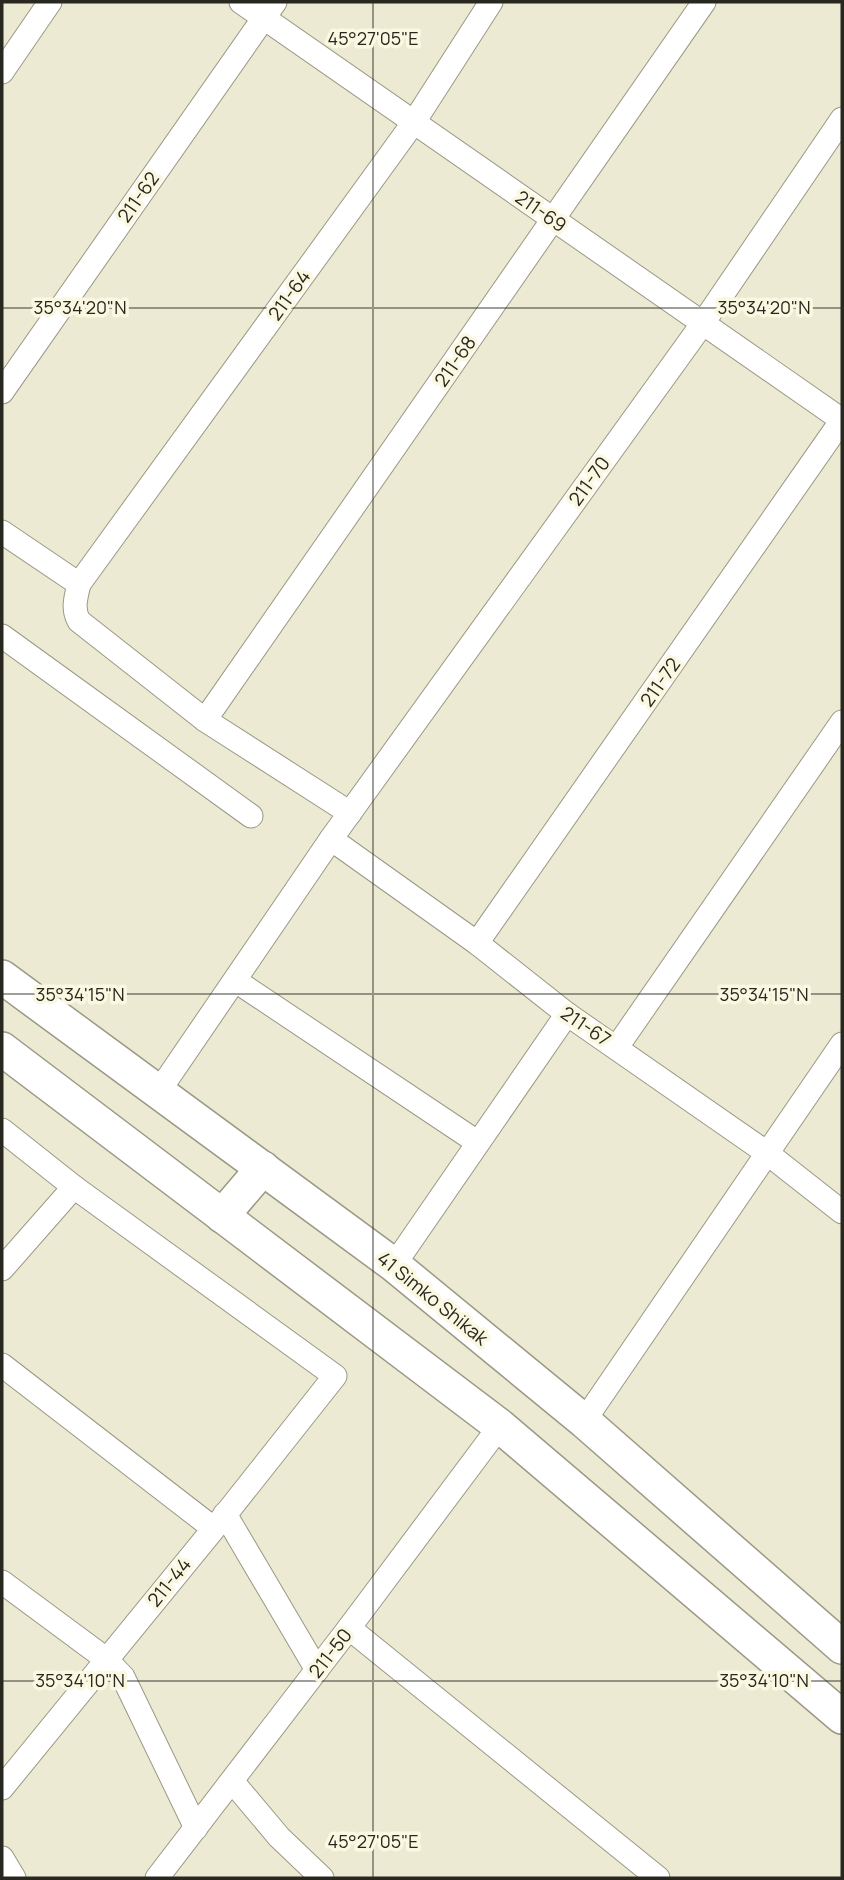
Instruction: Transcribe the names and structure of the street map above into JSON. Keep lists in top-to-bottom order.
{
  "streets": {
    "main road": ["41 Simko Shikak"],
    "street": [
      "211-62",
      "211-69",
      "211-64",
      "211-68",
      "211-70",
      "211-72",
      "211-67",
      "211-44",
      "211-50"
    ]
  },
  "crossings": [
    ["211-62", "211-69"],
    ["211-69", "211-64"],
    ["211-69", "211-68"],
    ["211-69", "211-70"],
    ["211-69", "211-72"],
    ["211-70", "211-67"],
    ["211-70", "41 Simko Shikak"],
    ["211-72", "211-67"]
  ],
  "coordinates": [
    "45°27'05\"E",
    "35°34'20\"N",
    "35°34'15\"N",
    "35°34'10\"N"
  ]
}
